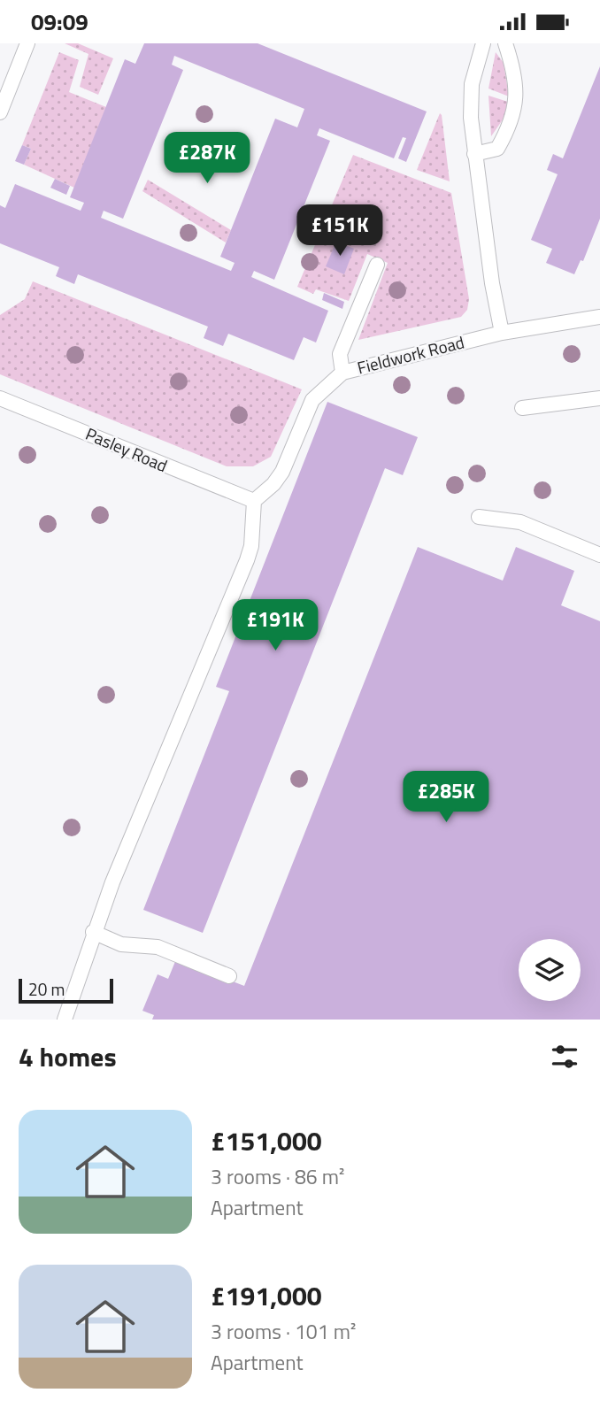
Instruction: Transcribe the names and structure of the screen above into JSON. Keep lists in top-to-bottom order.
{
  "streets": {
    "lane": ["Fieldwork Road", "Pasley Road"]
  },
  "crossings": [
    ["Fieldwork Road", "Pasley Road"]
  ],
  "scale_bar": "20 m",
  "page": {
    "status": "09:09",
    "price": [
      "£287K",
      "£151K",
      "£191K",
      "£285K"
    ],
    "scale": "20 m",
    "heading": "4 homes",
    "list": [
      {
        "name": "£151,000",
        "note": "3 rooms · 86 m² · Apartment"
      },
      {
        "name": "£191,000",
        "note": "3 rooms · 101 m² · Apartment"
      }
    ]
  }
}
